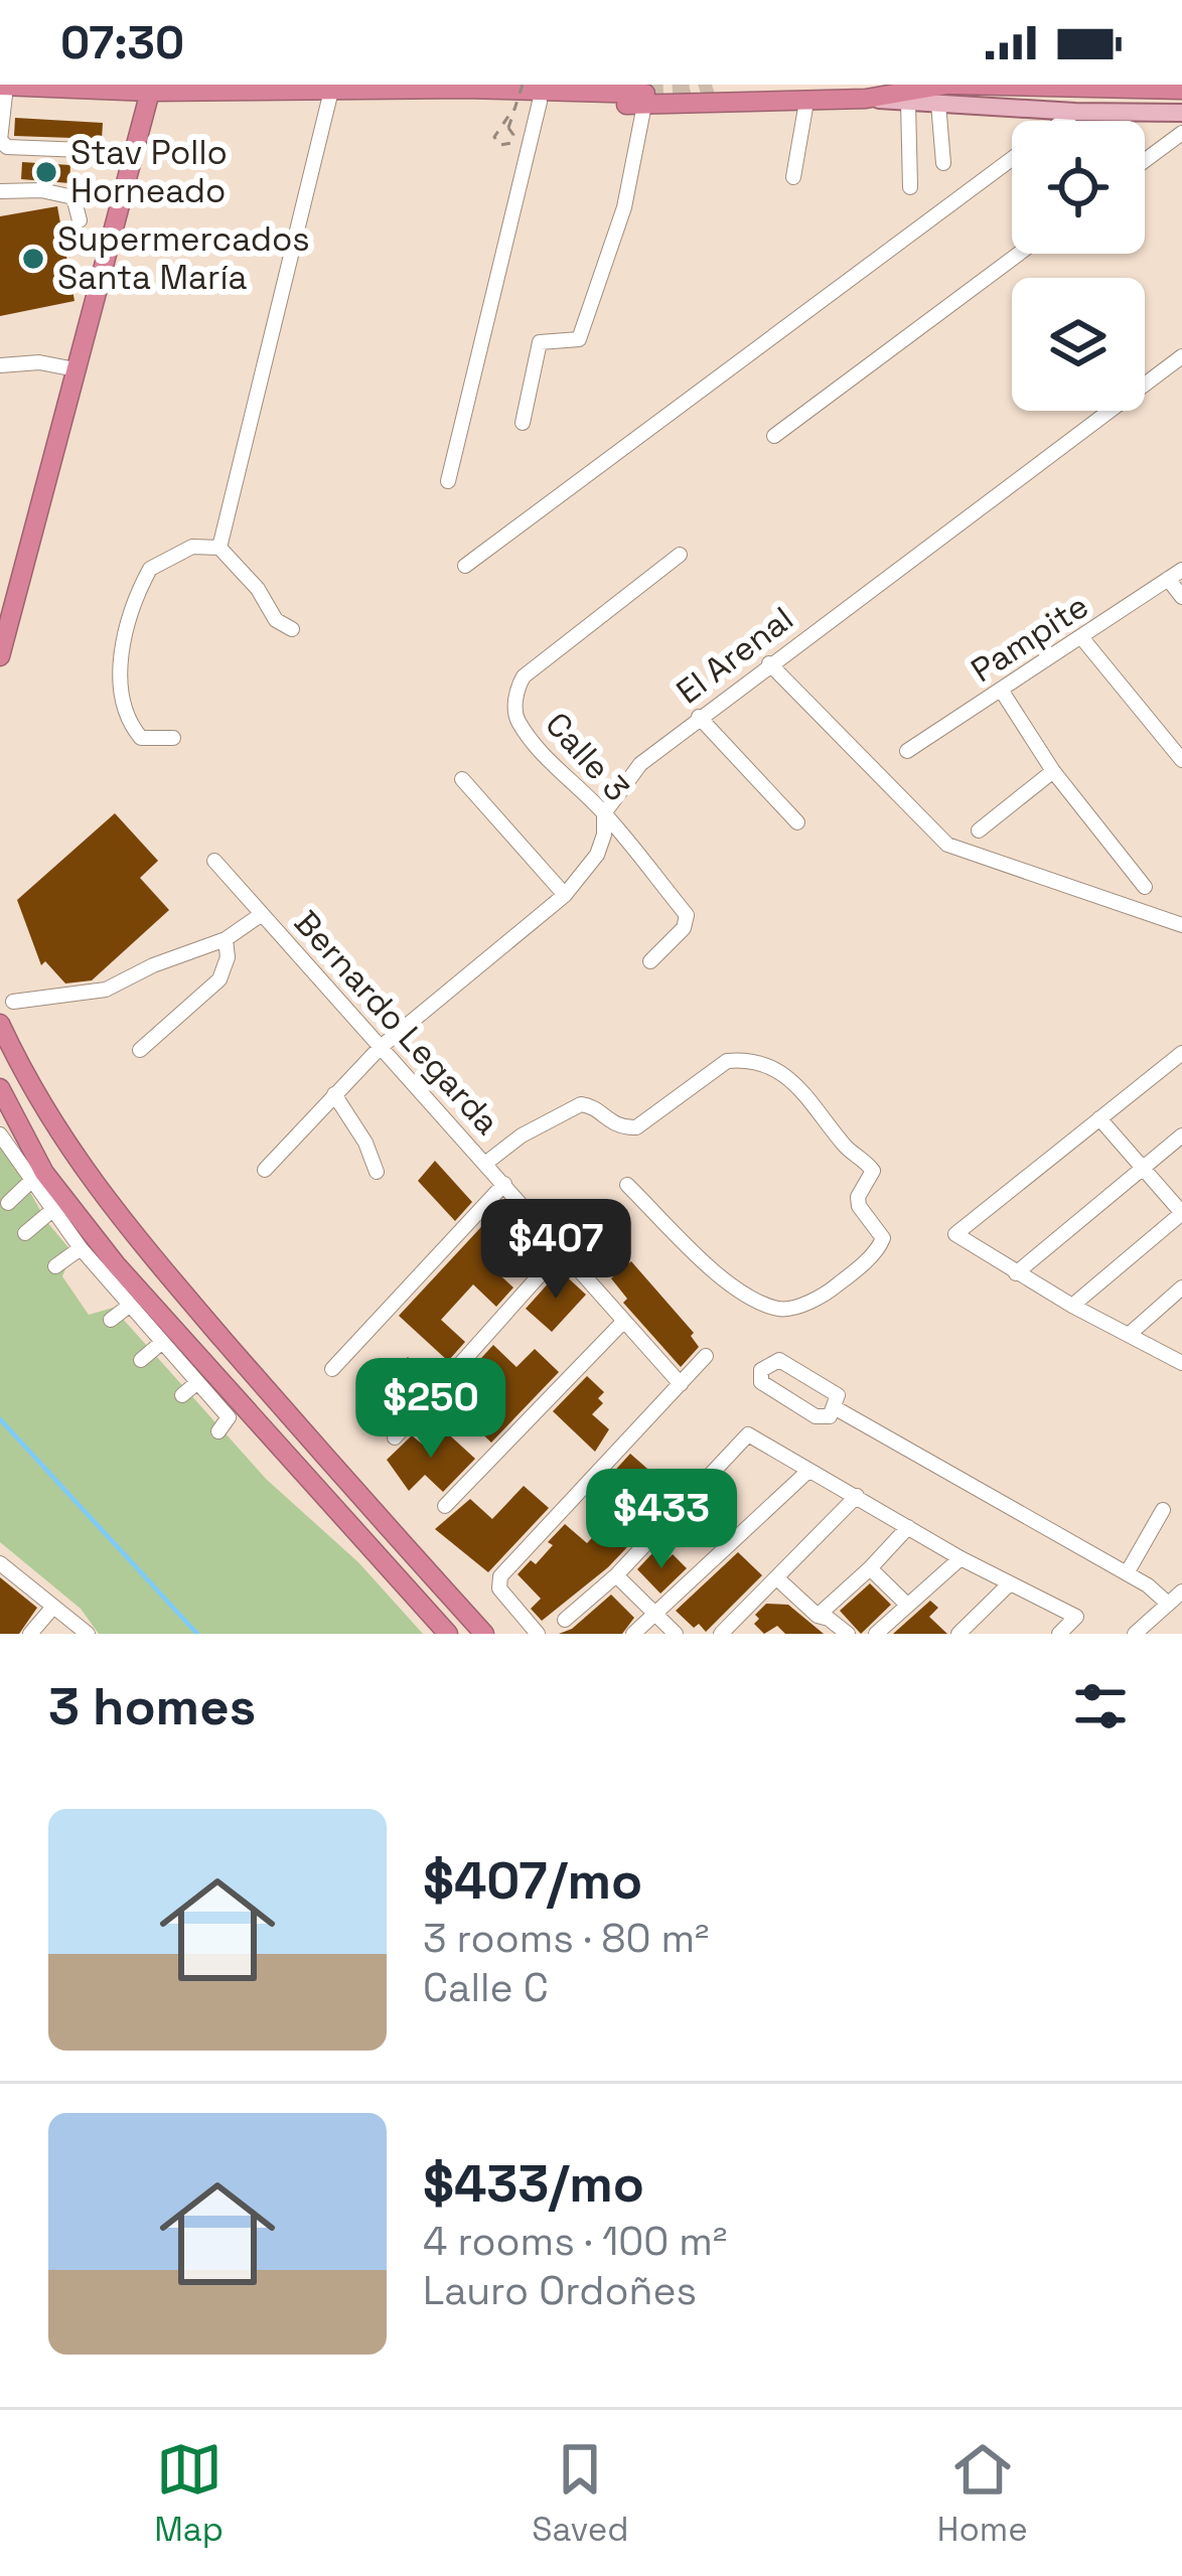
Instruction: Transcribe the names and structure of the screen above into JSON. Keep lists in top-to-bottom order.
{
  "streets": {
    "street": [
      "Pampite",
      "El Arenal",
      "Calle 3",
      "Bernardo Legarda"
    ]
  },
  "crossings": [
    ["El Arenal", "Calle 3"],
    ["El Arenal", "Bernardo Legarda"]
  ],
  "places": ["Stav Pollo Horneado", "Supermercados Santa María"],
  "page": {
    "status": "07:30",
    "price": ["$407", "$250", "$433"],
    "heading": "3 homes",
    "list": [
      {
        "name": "$407/mo",
        "note": "3 rooms · 80 m² · Calle C"
      },
      {
        "name": "$433/mo",
        "note": "4 rooms · 100 m² · Lauro Ordoñes"
      }
    ],
    "tabs": ["Map", "Saved", "Home"]
  }
}
